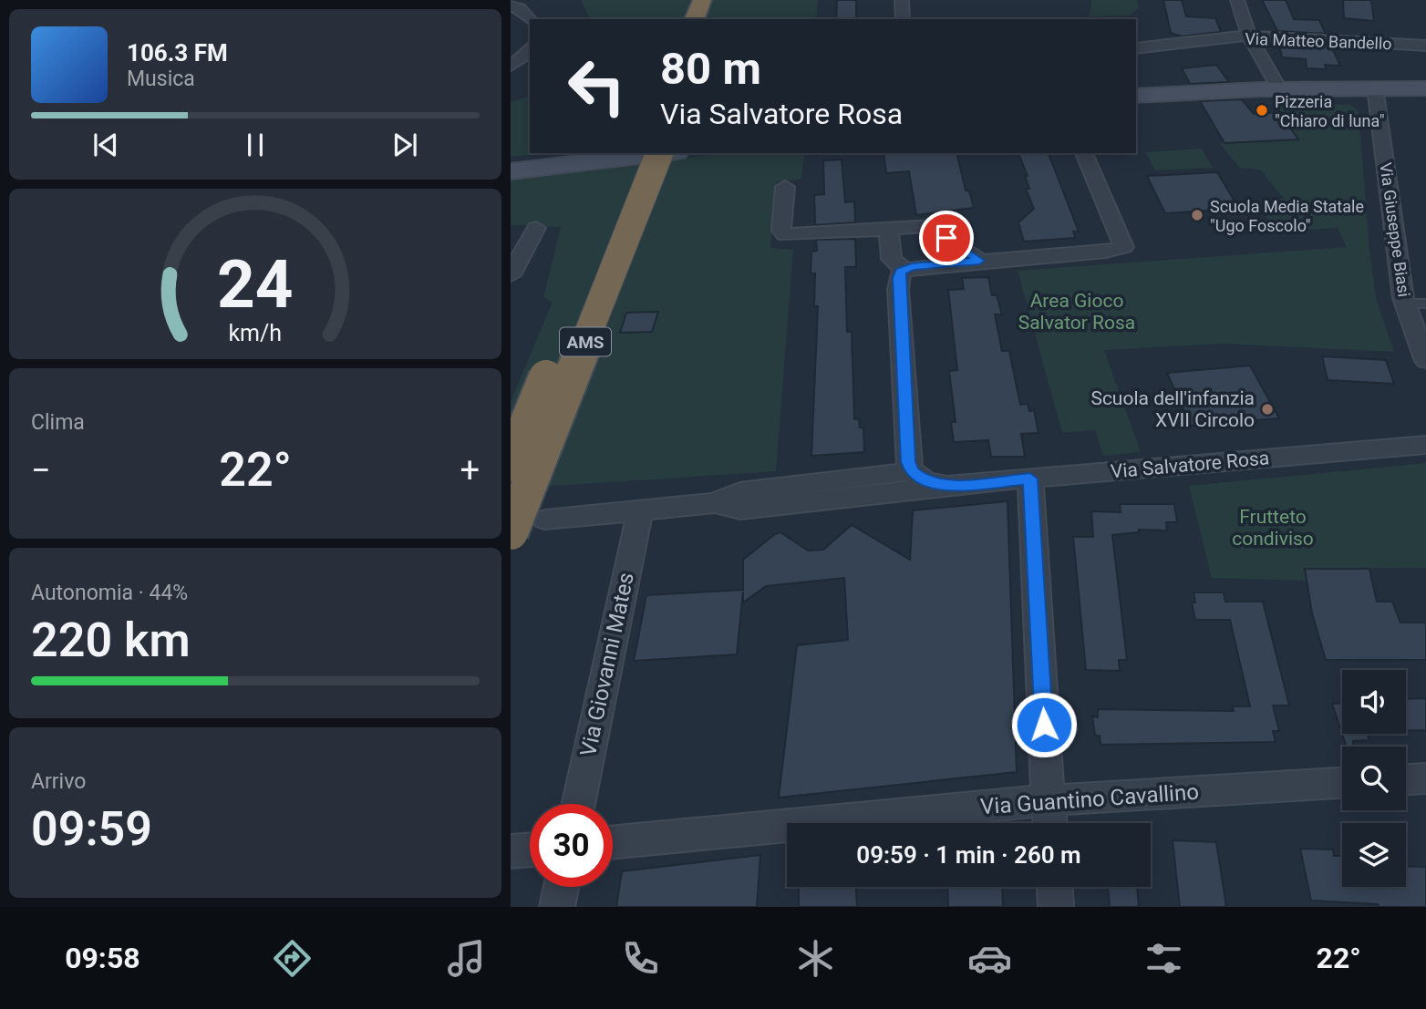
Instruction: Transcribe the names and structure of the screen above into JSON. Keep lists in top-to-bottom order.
{
  "streets": {
    "highway": ["AMS"],
    "street": [
      "Via Matteo Bandello",
      "Via Giuseppe Biasi",
      "Via Salvatore Rosa",
      "Via Giovanni Mates",
      "Via Guantino Cavallino"
    ]
  },
  "crossings": [
    ["Via Salvatore Rosa", "Via Giovanni Mates"]
  ],
  "parks": ["Area Gioco Salvator Rosa", "Frutteto condiviso"],
  "places": ["Pizzeria \"Chiaro di luna\"", "Scuola Media Statale \"Ugo Foscolo\"", "Scuola dell'infanzia XVII Circolo"],
  "page": {
    "turn": ["80 m", "Via Salvatore Rosa"],
    "song": ["106.3 FM", "Musica"],
    "tile": [
      "Clima",
      ["Autonomia · 44%", "220 km"],
      ["Arrivo", "09:59"]
    ],
    "heat": ["−", "22°", "+"],
    "limit": "30",
    "trip": "09:59 · 1 min · 260 m",
    "tabs": ["09:58", "22°"],
    "gauge": ["24", "km/h"]
  }
}
